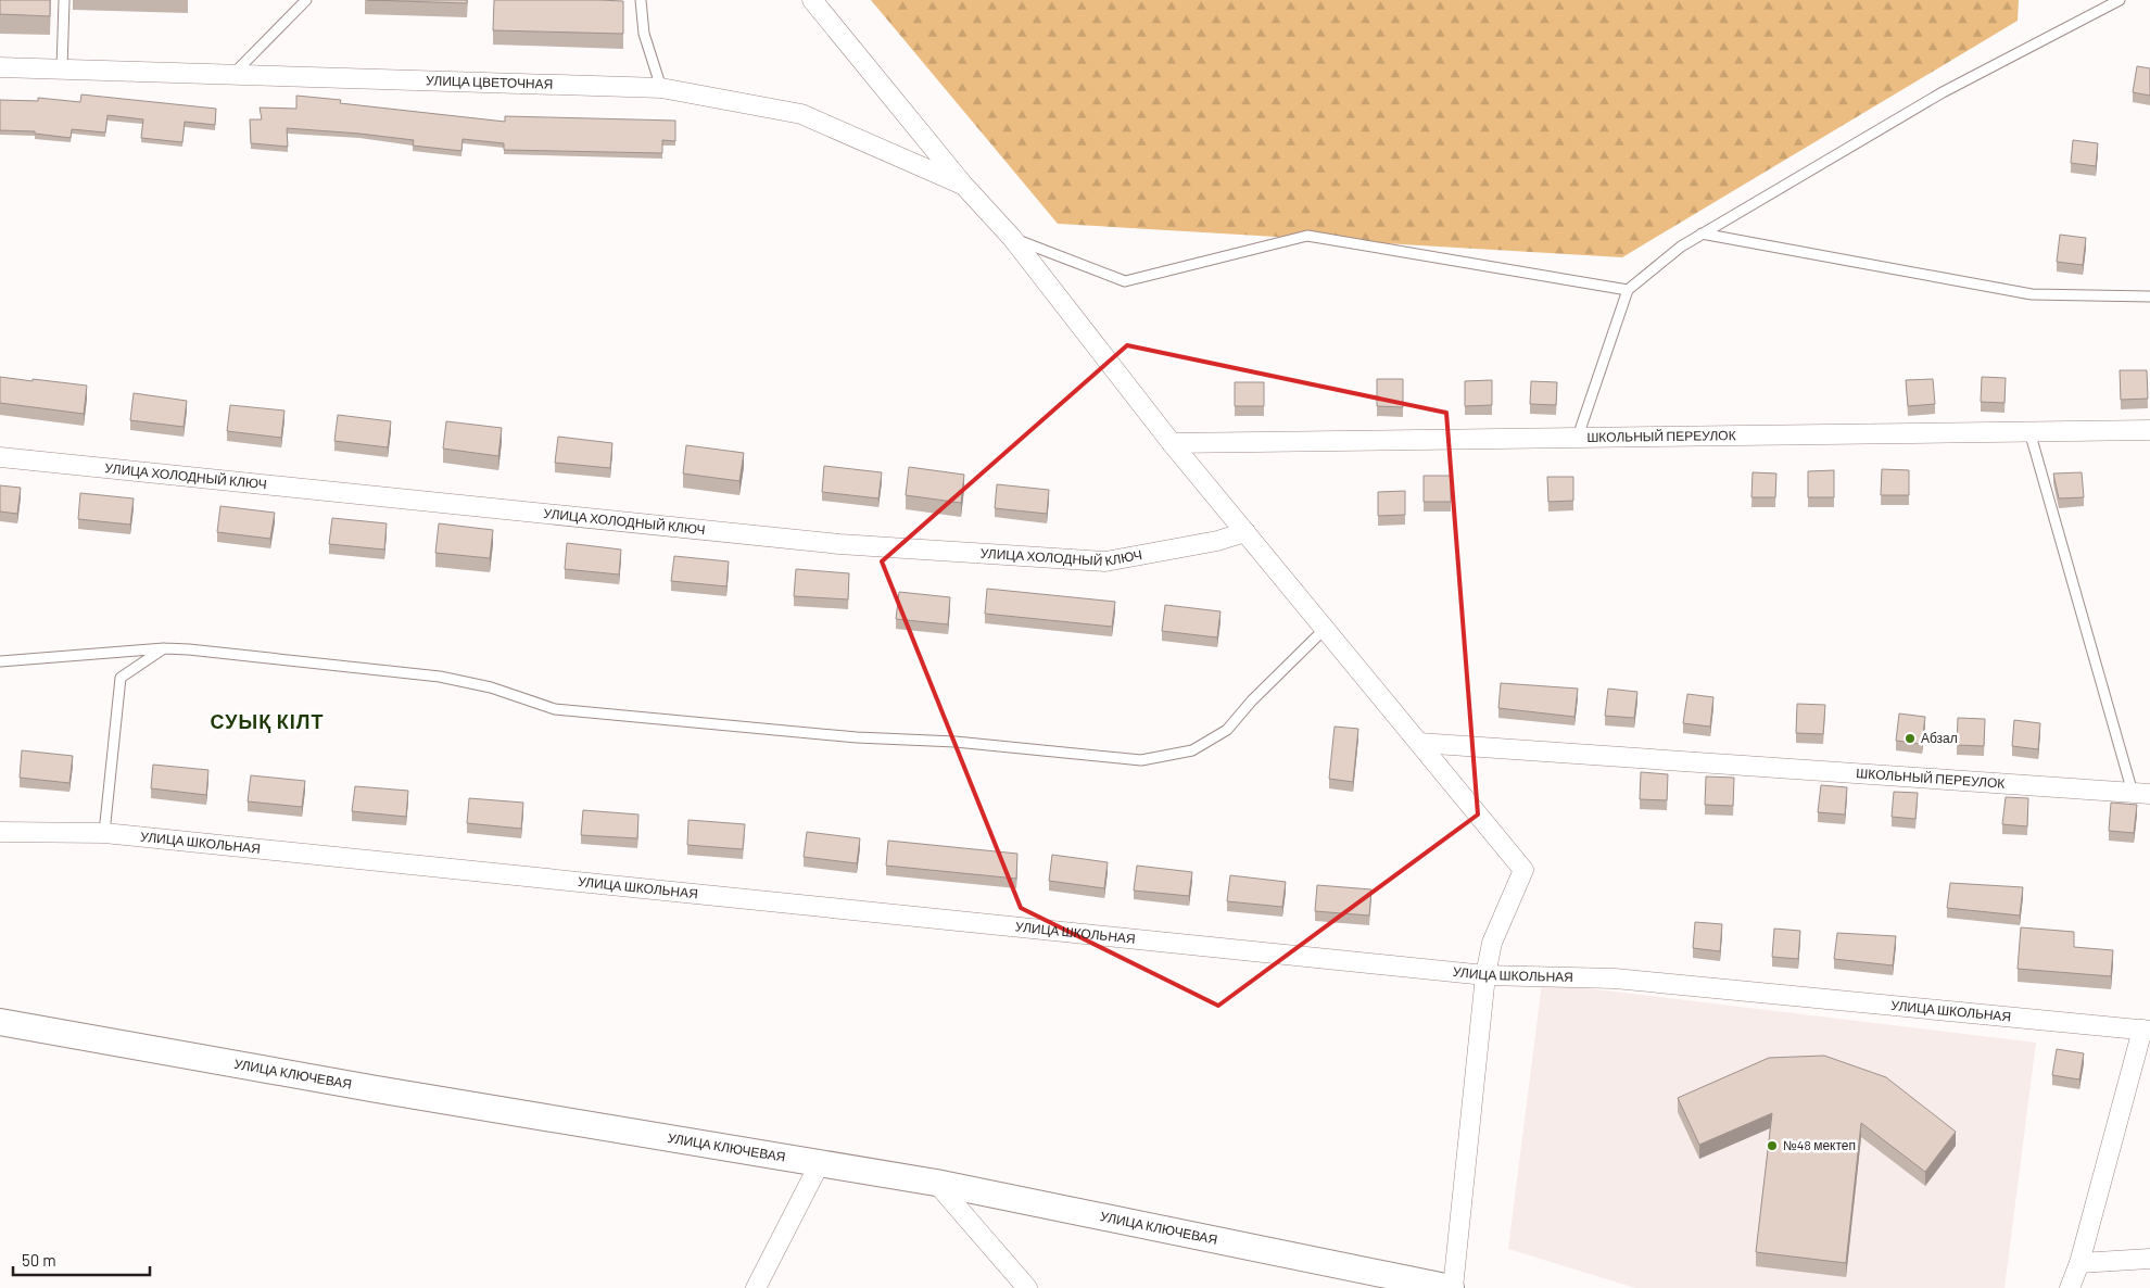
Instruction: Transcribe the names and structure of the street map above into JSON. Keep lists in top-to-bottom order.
{
  "streets": {
    "street": [
      "УЛИЦА ЦВЕТОЧНАЯ",
      "ШКОЛЬНЫЙ ПЕРЕУЛОК",
      "УЛИЦА ХОЛОДНЫЙ КЛЮЧ",
      "УЛИЦА ШКОЛЬНАЯ",
      "УЛИЦА КЛЮЧЕВАЯ"
    ]
  },
  "districts": ["СУЫҚ КІЛТ"],
  "places": ["Абзал", "№48 мектеп"],
  "scale_bar": "50 m"
}
